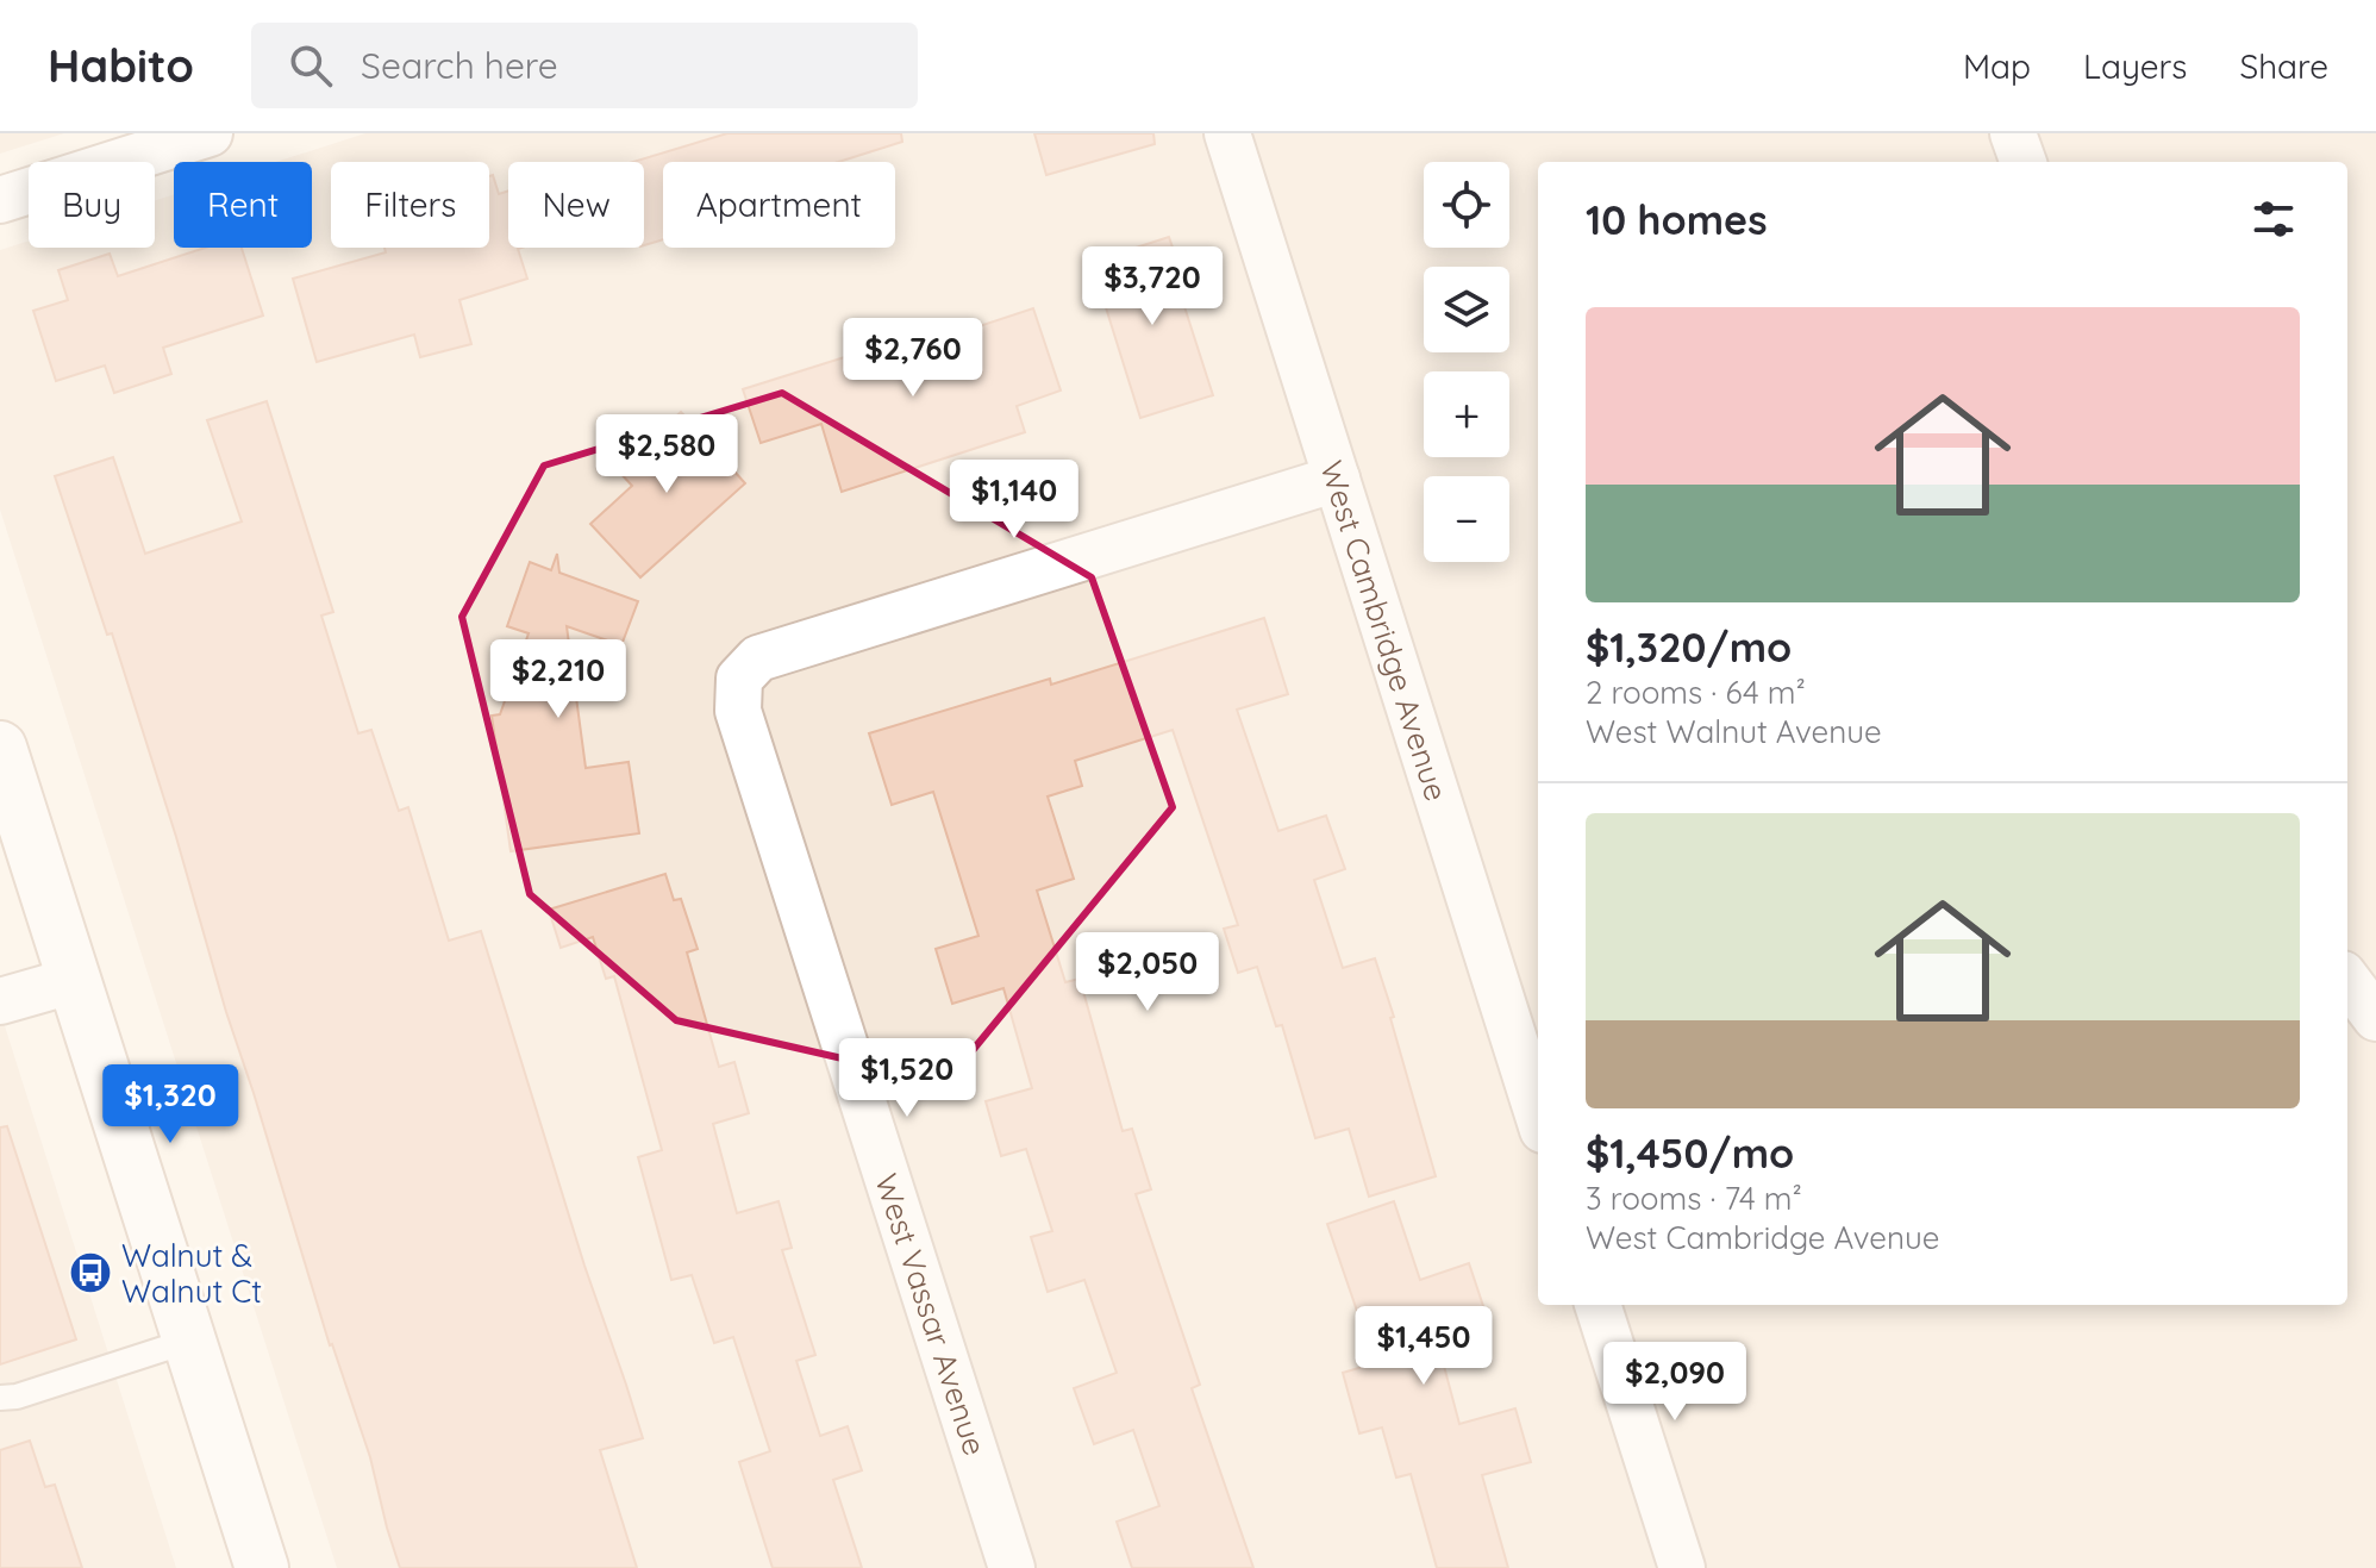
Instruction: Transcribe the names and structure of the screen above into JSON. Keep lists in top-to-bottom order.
{
  "streets": {
    "street": ["West Cambridge Avenue", "West Vassar Avenue"]
  },
  "crossings": [
    ["West Cambridge Avenue", "West Vassar Avenue"]
  ],
  "places": {
    "bus stop": ["Walnut & Walnut Ct"]
  },
  "page": {
    "header": "Habito",
    "search": "Search here",
    "nav": ["Map", "Layers", "Share"],
    "map_buttons": ["+", "−"],
    "chip": [
      "Buy",
      "Rent",
      "Filters",
      "New",
      "Apartment"
    ],
    "heading": "10 homes",
    "price": [
      "$3,720",
      "$2,760",
      "$2,580",
      "$1,140",
      "$2,210",
      "$2,050",
      "$1,520",
      "$1,320",
      "$1,450",
      "$2,090"
    ],
    "list": [
      {
        "name": "$1,320/mo",
        "note": "2 rooms · 64 m² · West Walnut Avenue"
      },
      {
        "name": "$1,450/mo",
        "note": "3 rooms · 74 m² · West Cambridge Avenue"
      }
    ]
  }
}
